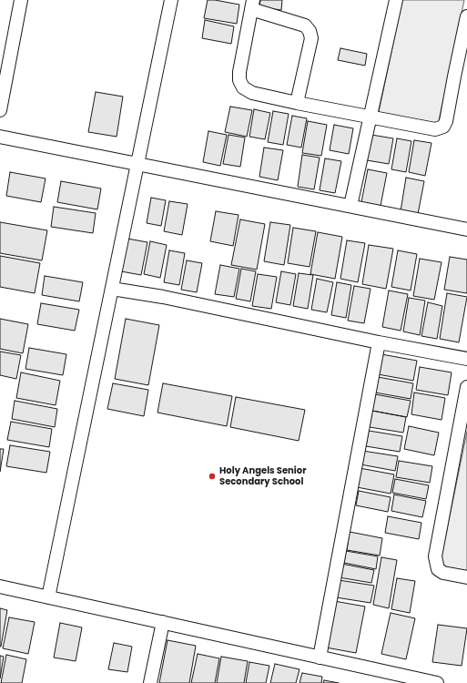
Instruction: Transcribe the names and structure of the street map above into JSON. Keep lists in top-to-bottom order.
{
  "places": ["Holy Angels Senior Secondary School"]
}
